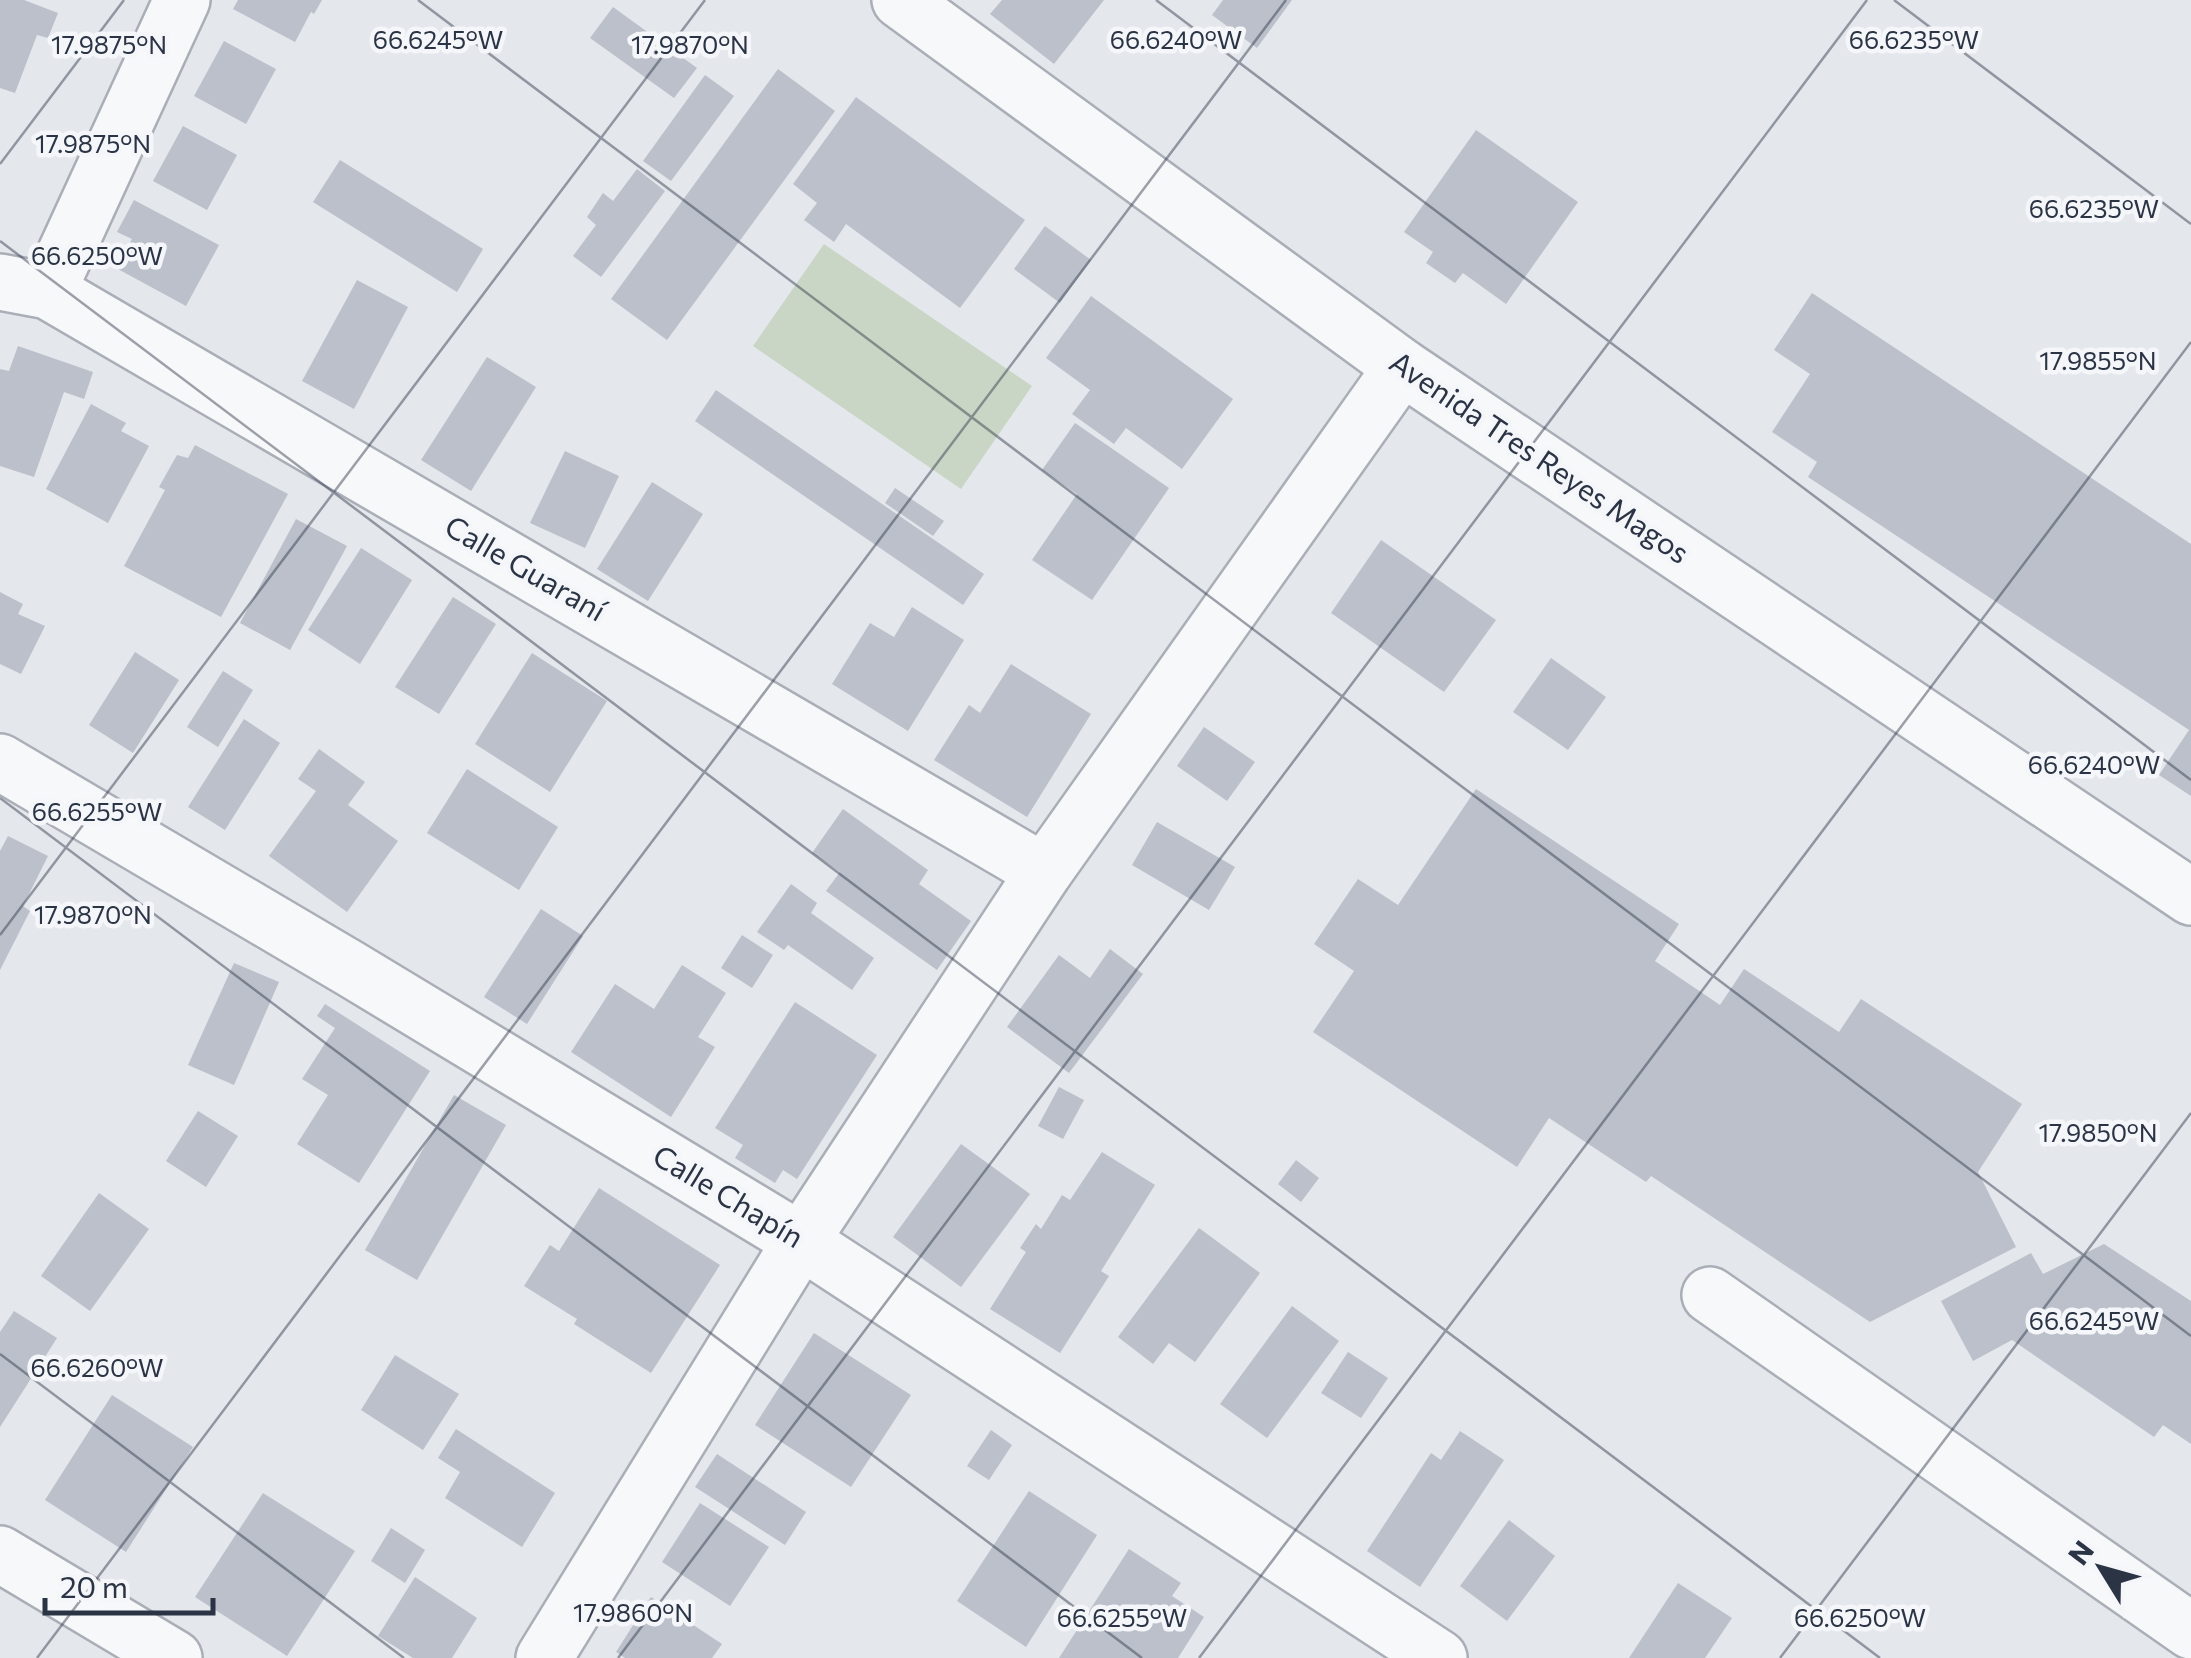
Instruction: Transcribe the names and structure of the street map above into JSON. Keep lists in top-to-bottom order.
{
  "streets": {
    "street": ["Avenida Tres Reyes Magos", "Calle Guaraní", "Calle Chapín"]
  },
  "scale_bar": "20 m",
  "north": "top left",
  "coordinates": [
    "66.6245°W",
    "66.6240°W",
    "66.6235°W",
    "17.9875°N",
    "17.9870°N",
    "66.6250°W",
    "17.9855°N",
    "66.6255°W",
    "17.9850°N",
    "66.6260°W",
    "17.9860°N"
  ]
}
